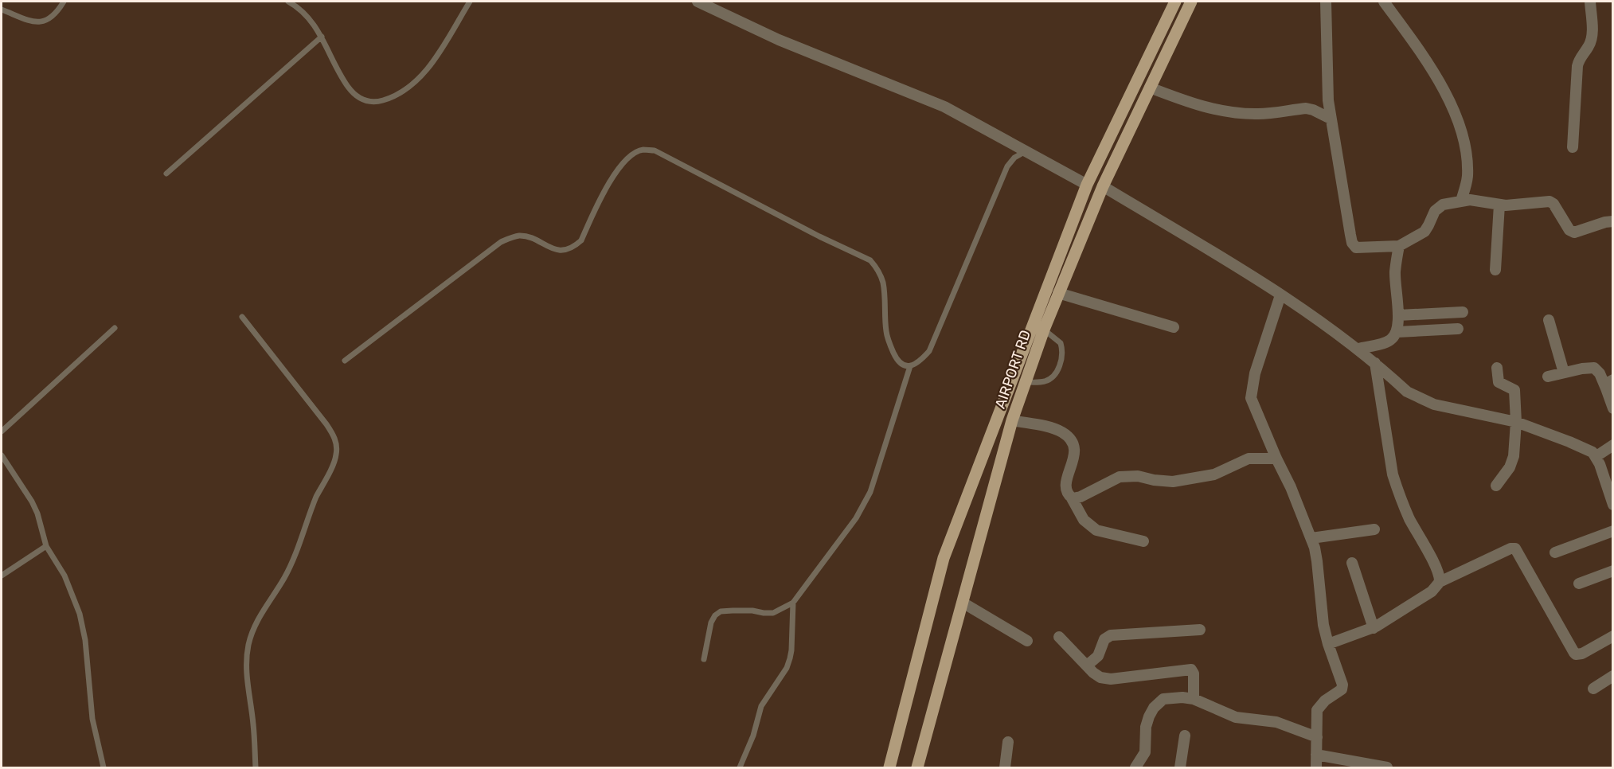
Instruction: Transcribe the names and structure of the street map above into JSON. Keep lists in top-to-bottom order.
{
  "streets": {
    "main road": ["AIRPORT RD"]
  }
}
